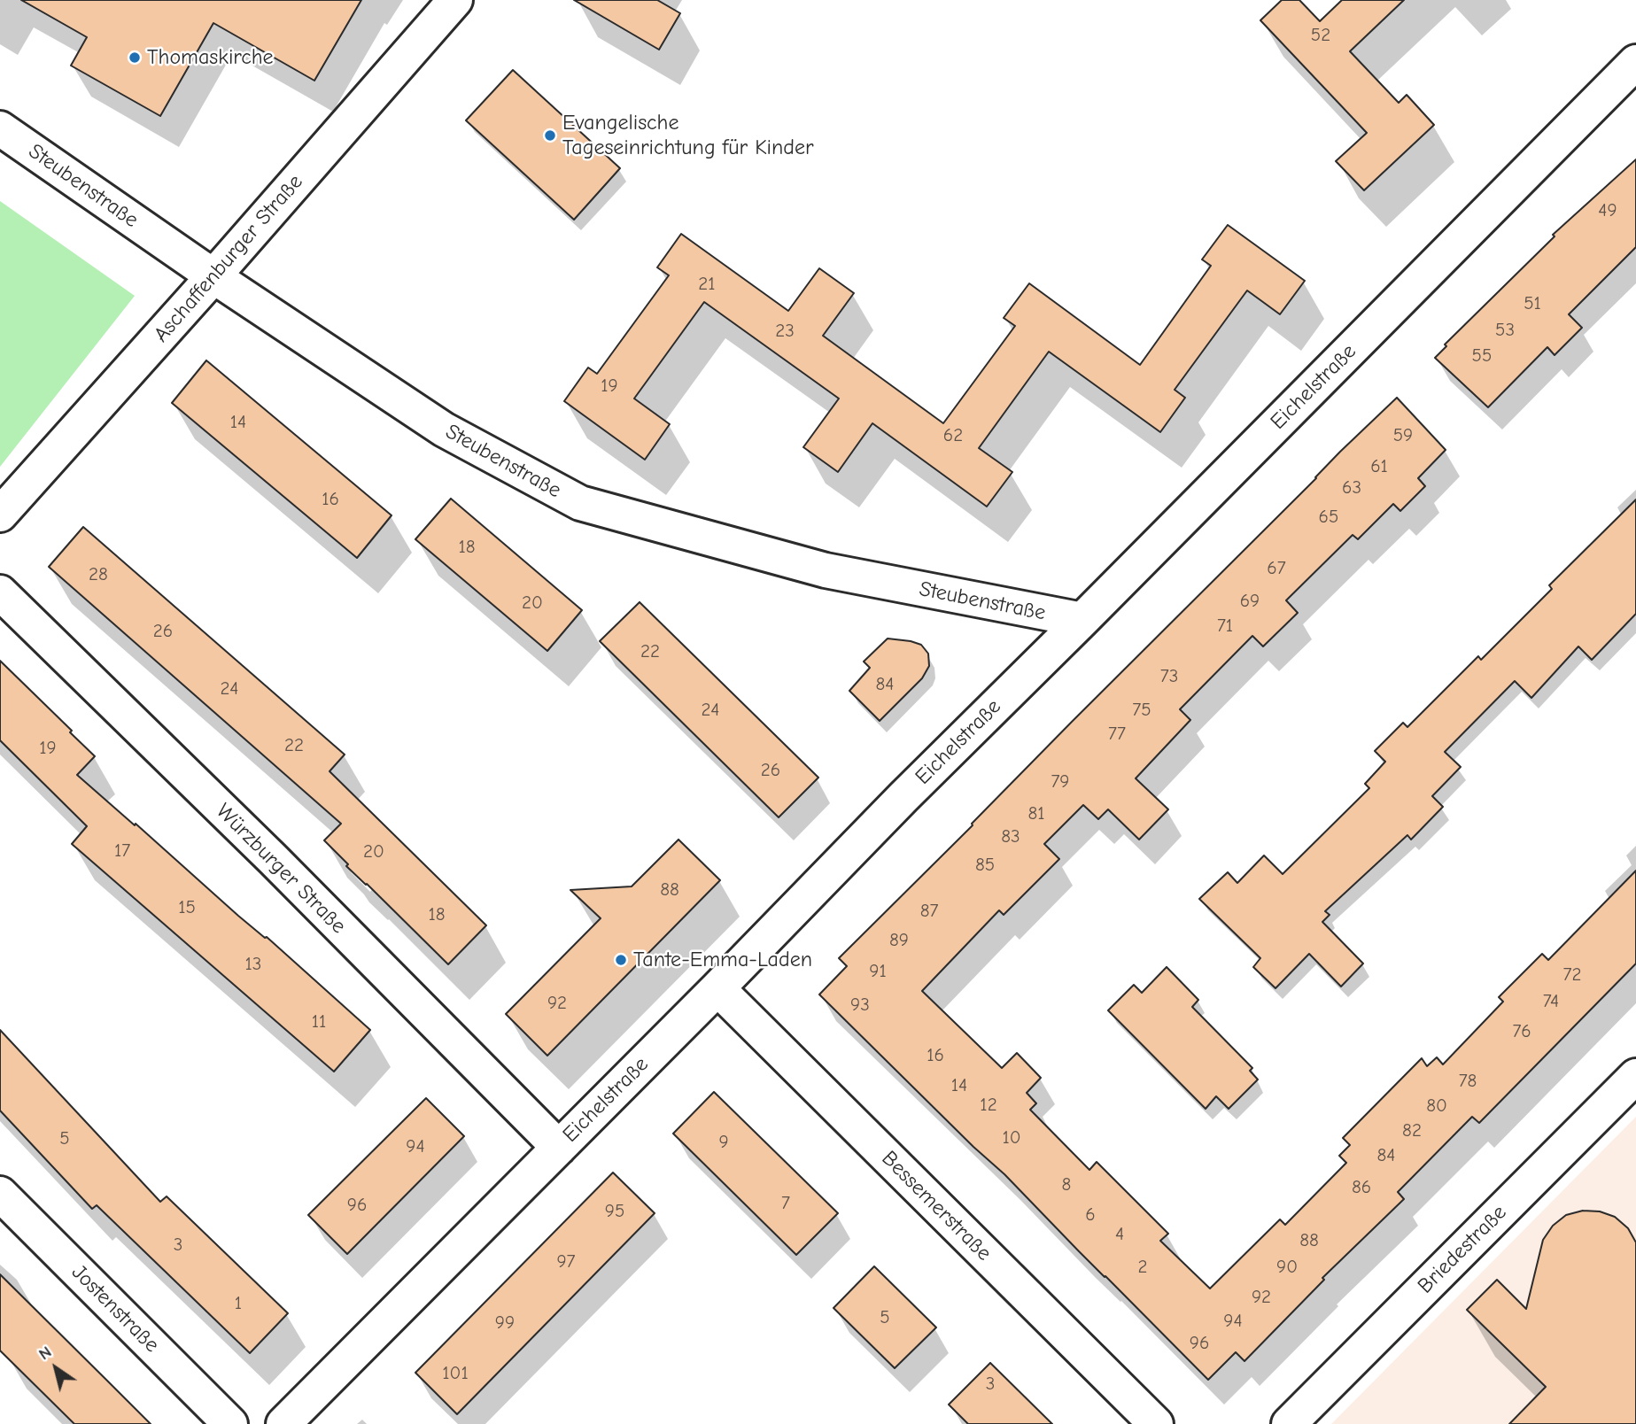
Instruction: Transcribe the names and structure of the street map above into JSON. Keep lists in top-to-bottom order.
{
  "streets": {
    "street": [
      "Steubenstraße",
      "Aschaffenburger Straße",
      "Eichelstraße",
      "Würzburger Straße",
      "Bessemerstraße",
      "Briedestraße",
      "Jostenstraße"
    ]
  },
  "crossings": [
    ["Steubenstraße", "Aschaffenburger Straße"],
    ["Steubenstraße", "Eichelstraße"],
    ["Eichelstraße", "Würzburger Straße"],
    ["Eichelstraße", "Bessemerstraße"]
  ],
  "places": ["Thomaskirche", "Evangelische Tageseinrichtung für Kinder", "Tante-Emma-Laden"],
  "house_numbers": [
    "52",
    "49",
    "21",
    "51",
    "53",
    "23",
    "55",
    "19",
    "14",
    "62",
    "59",
    "61",
    "63",
    "16",
    "65",
    "18",
    "67",
    "28",
    "69",
    "20",
    "71",
    "26",
    "22",
    "73",
    "84",
    "24",
    "24",
    "75",
    "77",
    "22",
    "19",
    "26",
    "79",
    "81",
    "83",
    "17",
    "20",
    "85",
    "88",
    "15",
    "87",
    "18",
    "89",
    "13",
    "91",
    "72",
    "74",
    "92",
    "93",
    "11",
    "76",
    "16",
    "78",
    "14",
    "12",
    "80",
    "82",
    "10",
    "5",
    "9",
    "94",
    "84",
    "8",
    "86",
    "7",
    "96",
    "95",
    "6",
    "4",
    "88",
    "3",
    "97",
    "2",
    "90",
    "92",
    "1",
    "5",
    "94",
    "99",
    "96",
    "101",
    "3"
  ],
  "north": "top left"
}
